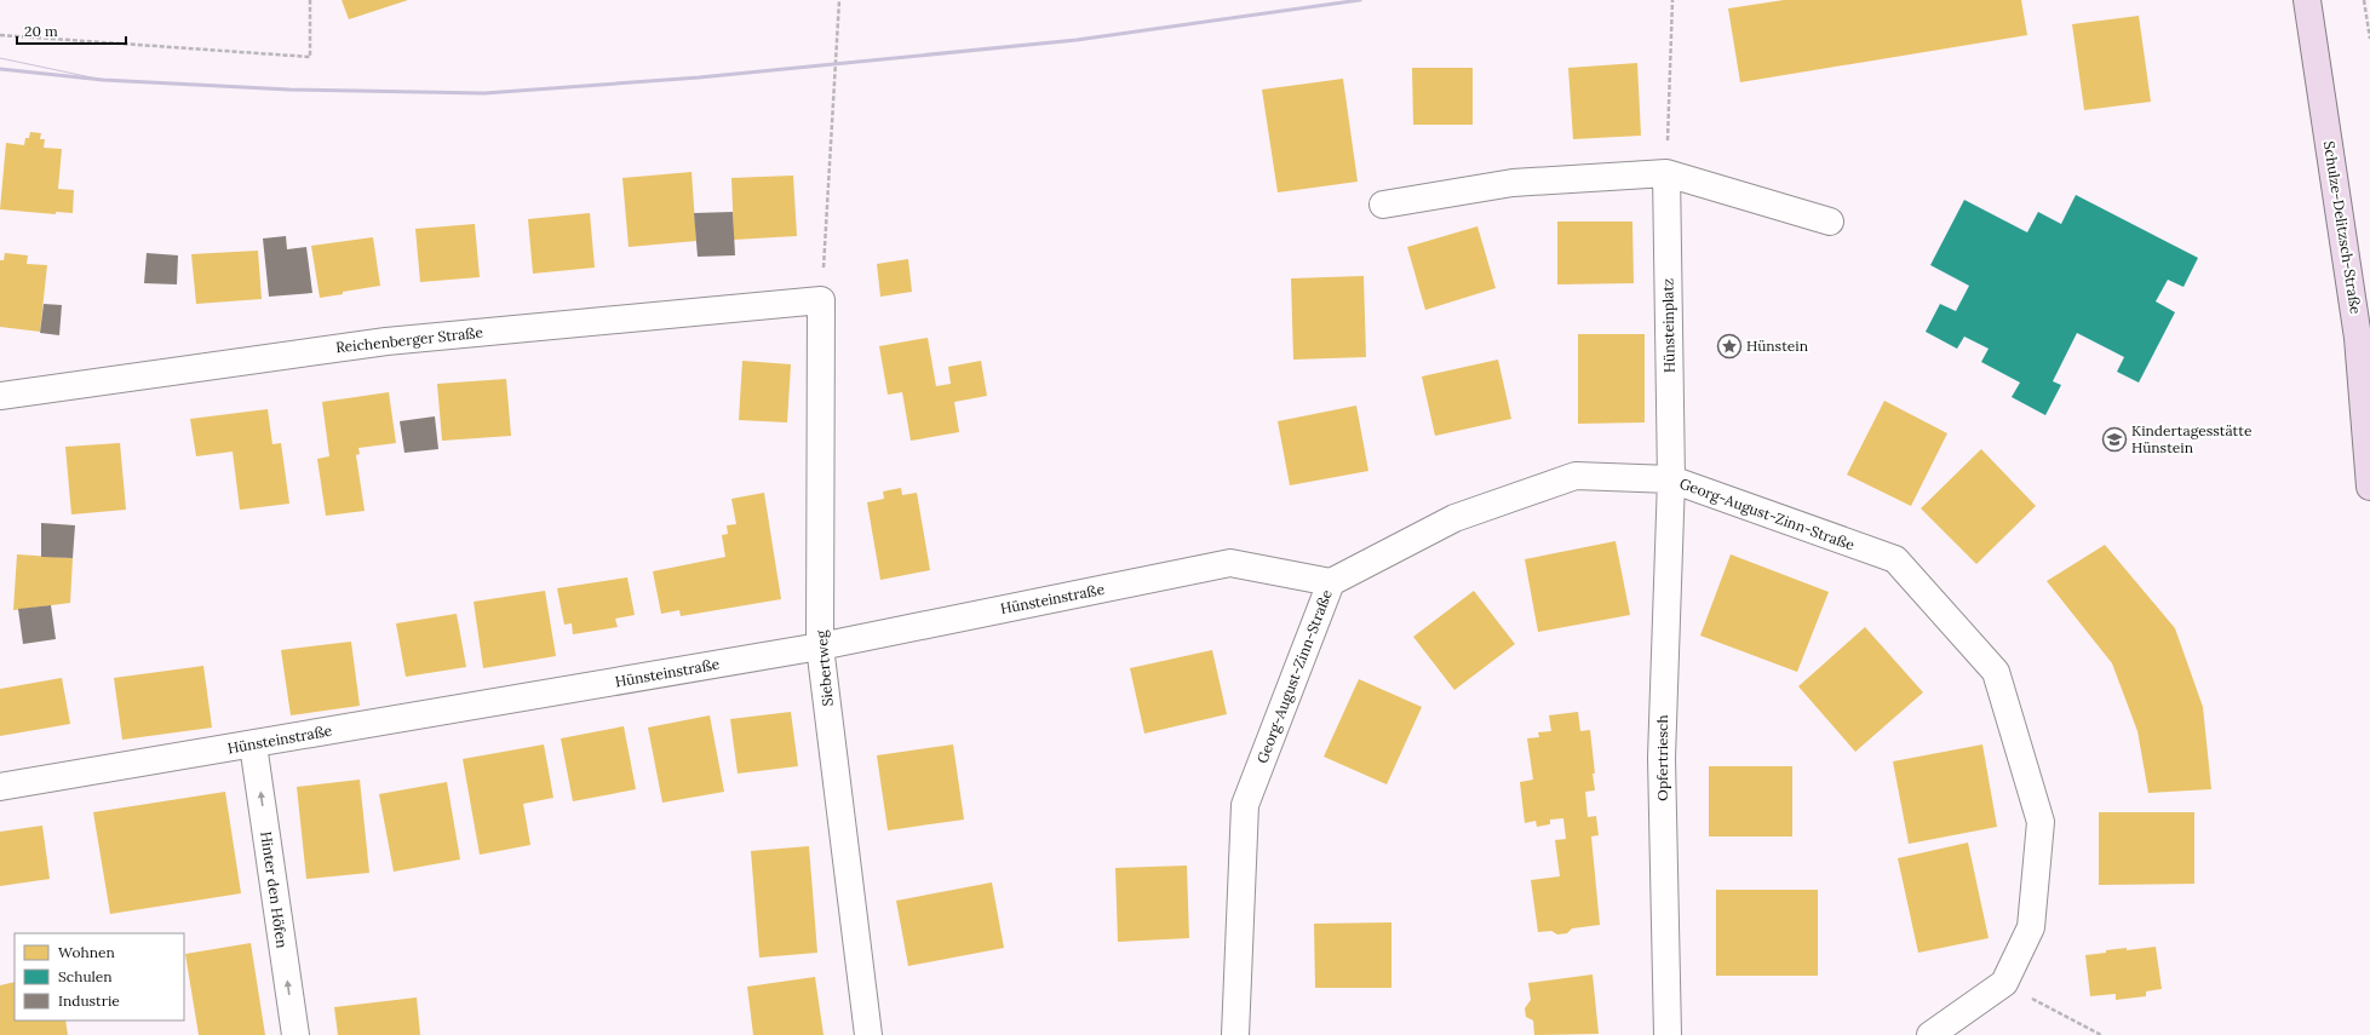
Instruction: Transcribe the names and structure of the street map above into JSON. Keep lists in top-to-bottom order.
{
  "streets": {
    "main road": ["Schulze-Delitzsch-Straße"],
    "street": [
      "Hünsteinplatz",
      "Reichenberger Straße",
      "Georg-August-Zinn-Straße",
      "Hünsteinstraße",
      "Siebertweg",
      "Opfertriesch",
      "Hinter den Höfen"
    ]
  },
  "crossings": [
    ["Hünsteinplatz", "Georg-August-Zinn-Straße"],
    ["Hünsteinplatz", "Opfertriesch"],
    ["Reichenberger Straße", "Siebertweg"],
    ["Georg-August-Zinn-Straße", "Hünsteinstraße"],
    ["Georg-August-Zinn-Straße", "Opfertriesch"],
    ["Hünsteinstraße", "Siebertweg"],
    ["Hünsteinstraße", "Hinter den Höfen"]
  ],
  "one_way": ["Hinter den Höfen"],
  "places": {
    "place": ["Hünstein"],
    "school or university": ["Kindertagesstätte Hünstein"]
  },
  "legend": ["Wohnen", "Schulen", "Industrie"],
  "scale_bar": "20 m"
}
